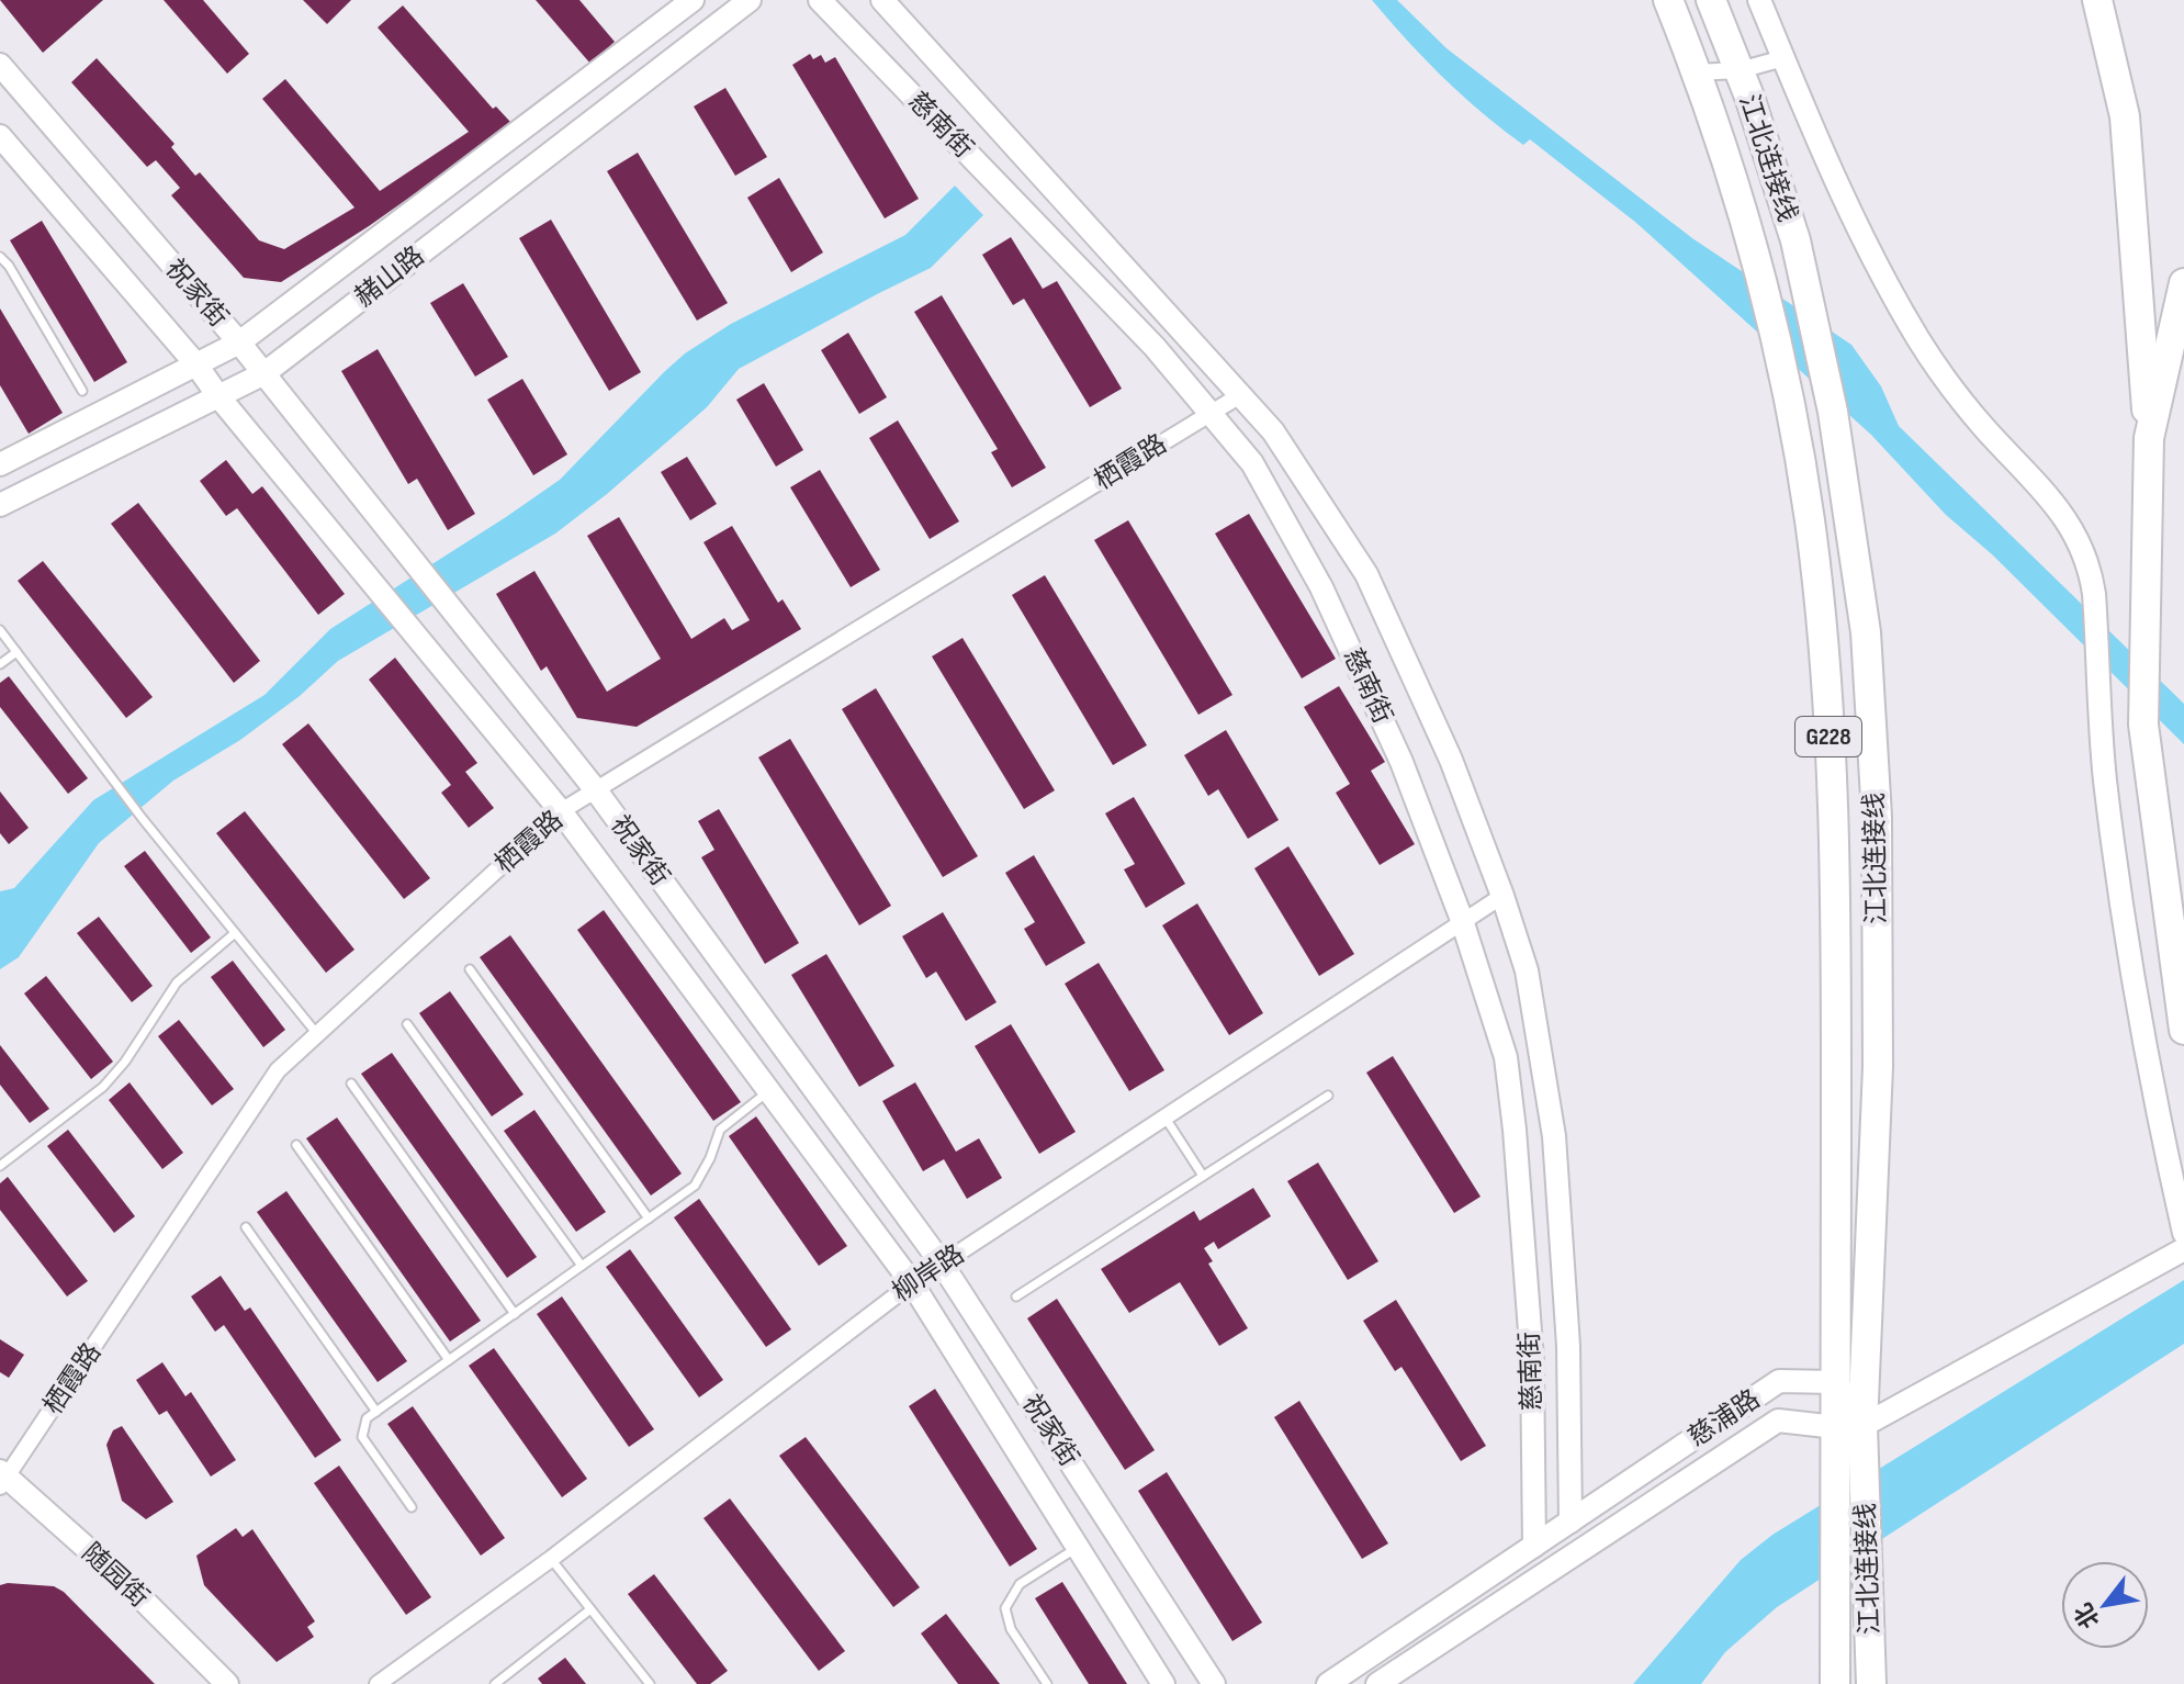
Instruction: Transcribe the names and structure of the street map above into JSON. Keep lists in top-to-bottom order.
{
  "streets": {
    "highway": ["江北连接线", "G228"],
    "street": [
      "慈南街",
      "赭山路",
      "祝家街",
      "栖霞路",
      "柳岸路",
      "慈浦路",
      "随园街"
    ]
  },
  "crossings": [
    ["慈南街", "栖霞路"],
    ["慈南街", "柳岸路"],
    ["慈南街", "慈浦路"],
    ["江北连接线", "慈浦路"],
    ["赭山路", "祝家街"],
    ["祝家街", "栖霞路"],
    ["祝家街", "柳岸路"],
    ["栖霞路", "随园街"]
  ],
  "north": "bottom left"
}
